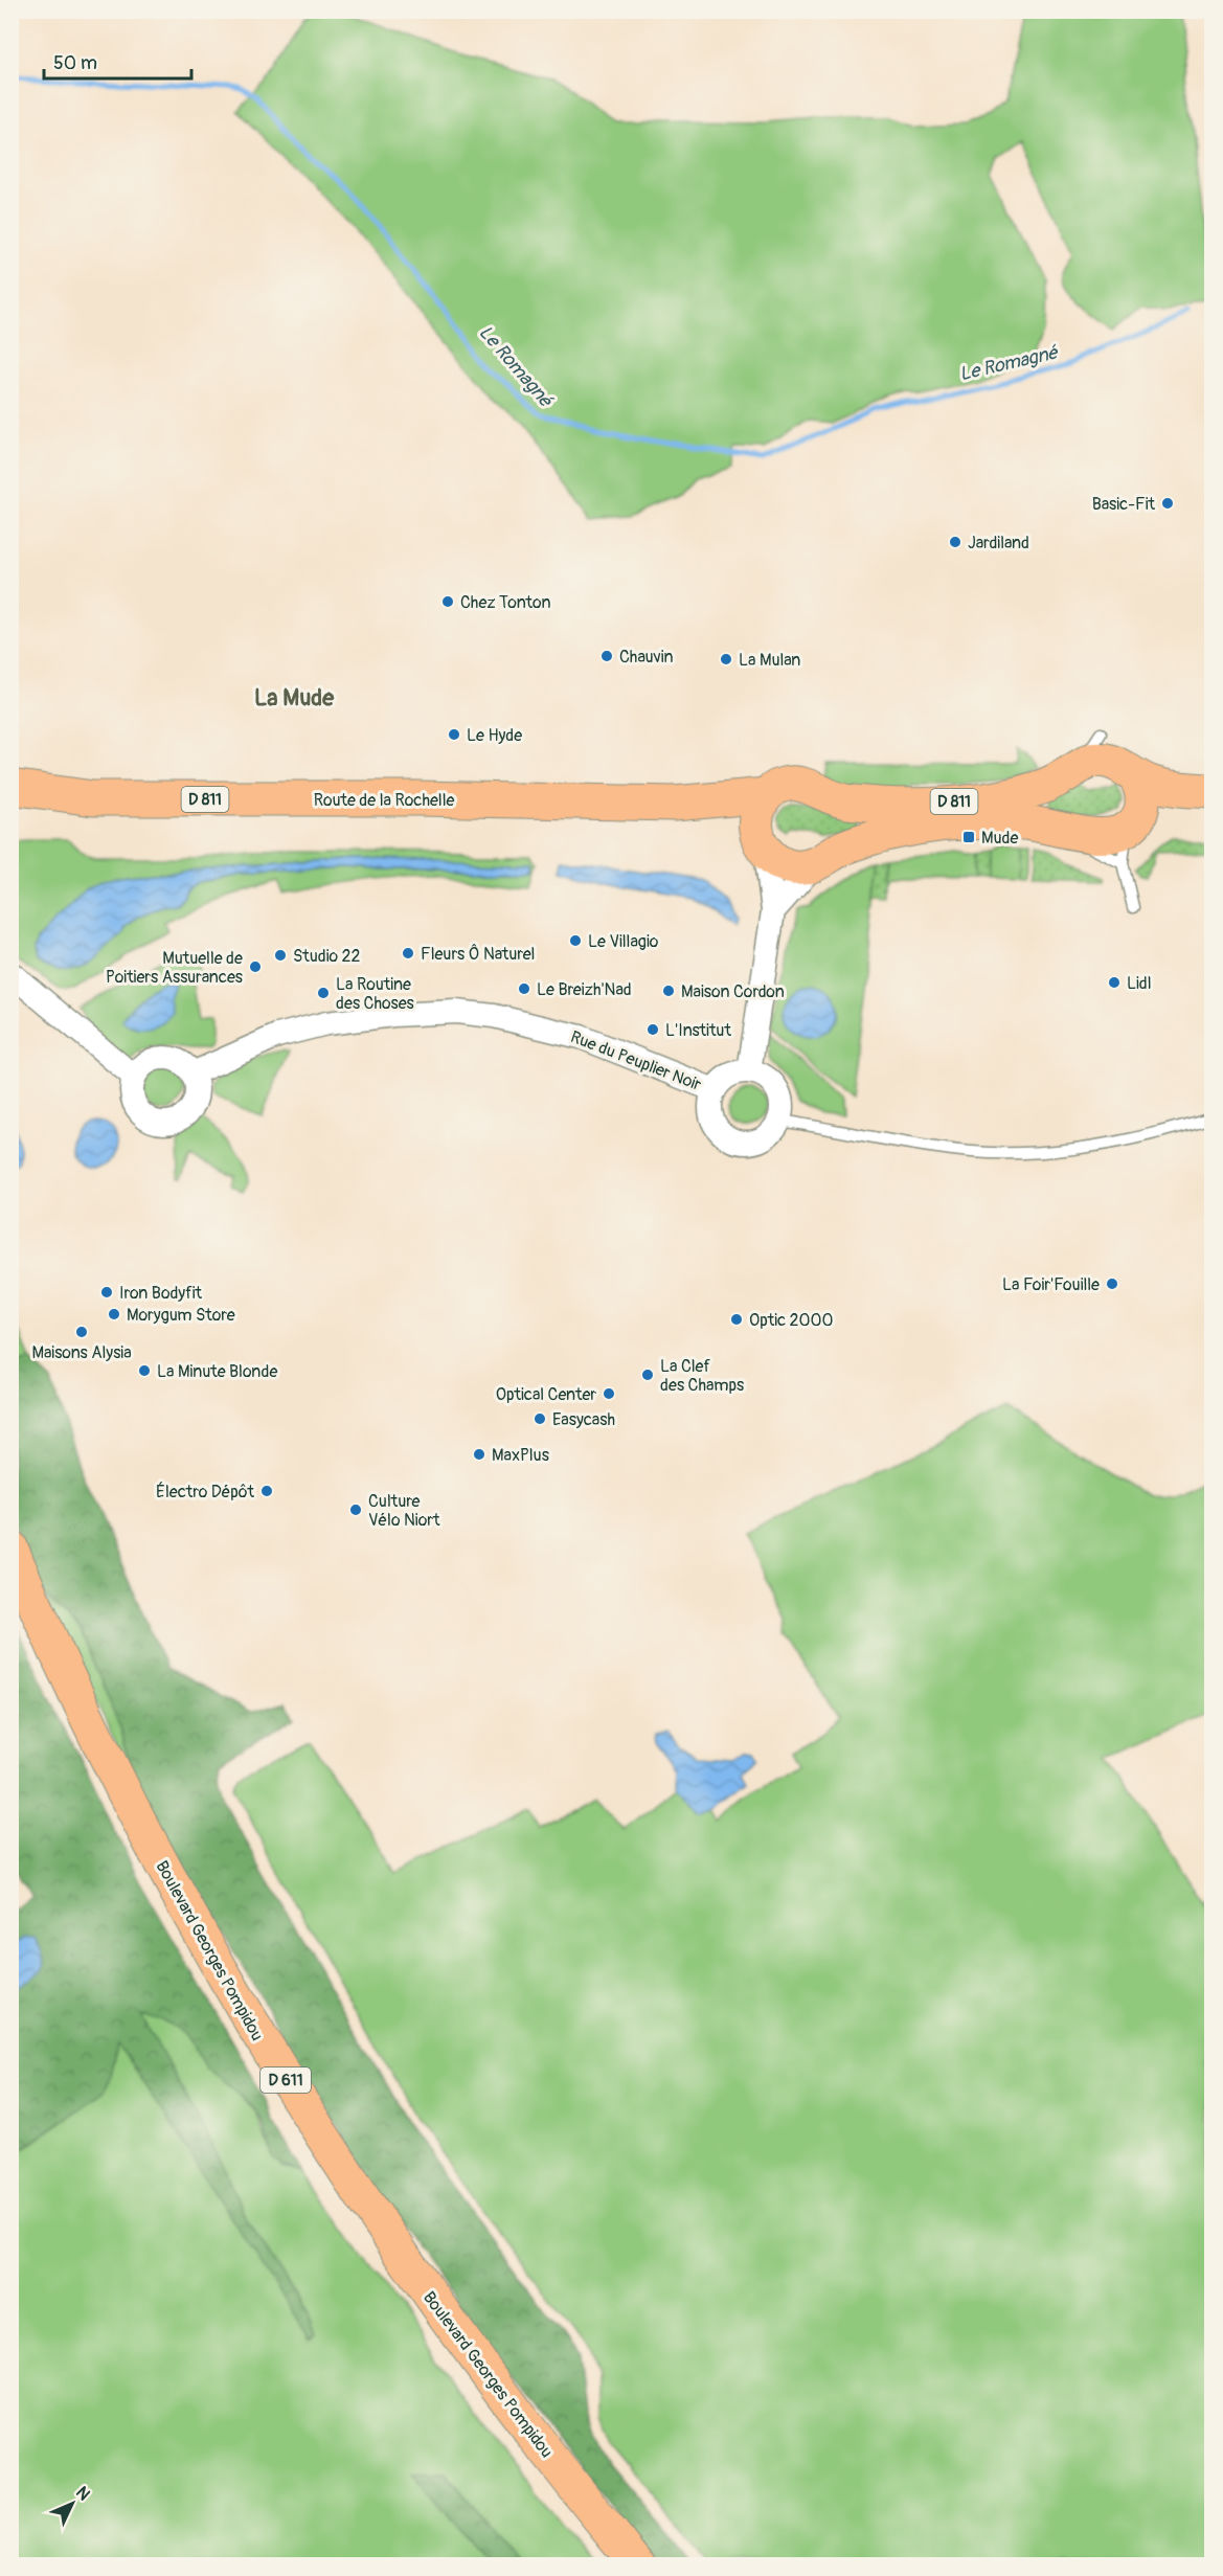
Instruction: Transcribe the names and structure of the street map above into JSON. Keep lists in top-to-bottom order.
{
  "streets": {
    "main road": [
      "D 811",
      "Route de la Rochelle",
      "Boulevard Georges Pompidou",
      "D 611"
    ],
    "street": ["Rue du Peuplier Noir"]
  },
  "crossings": [
    ["D 811", "Route de la Rochelle"]
  ],
  "districts": ["La Mude"],
  "water": ["Le Romagné"],
  "places": {
    "other": [
      "Basic-Fit",
      "Jardiland",
      "Chez Tonton",
      "Chauvin",
      "La Mulan",
      "Le Hyde",
      "Le Villagio",
      "Fleurs Ô Naturel",
      "Studio 22",
      "Mutuelle de Poitiers Assurances",
      "Lidl",
      "Le Breizh'Nad",
      "Maison Cordon",
      "La Routine des Choses",
      "L'Institut",
      "La Foir'Fouille",
      "Iron Bodyfit",
      "Morygum Store",
      "Optic 2000",
      "Maisons Alysia",
      "La Minute Blonde",
      "La Clef des Champs",
      "Optical Center",
      "Easycash",
      "MaxPlus",
      "Électro Dépôt",
      "Culture Vélo Niort"
    ],
    "transit": ["Mude"]
  },
  "scale_bar": "50 m",
  "north": "top right"
}
